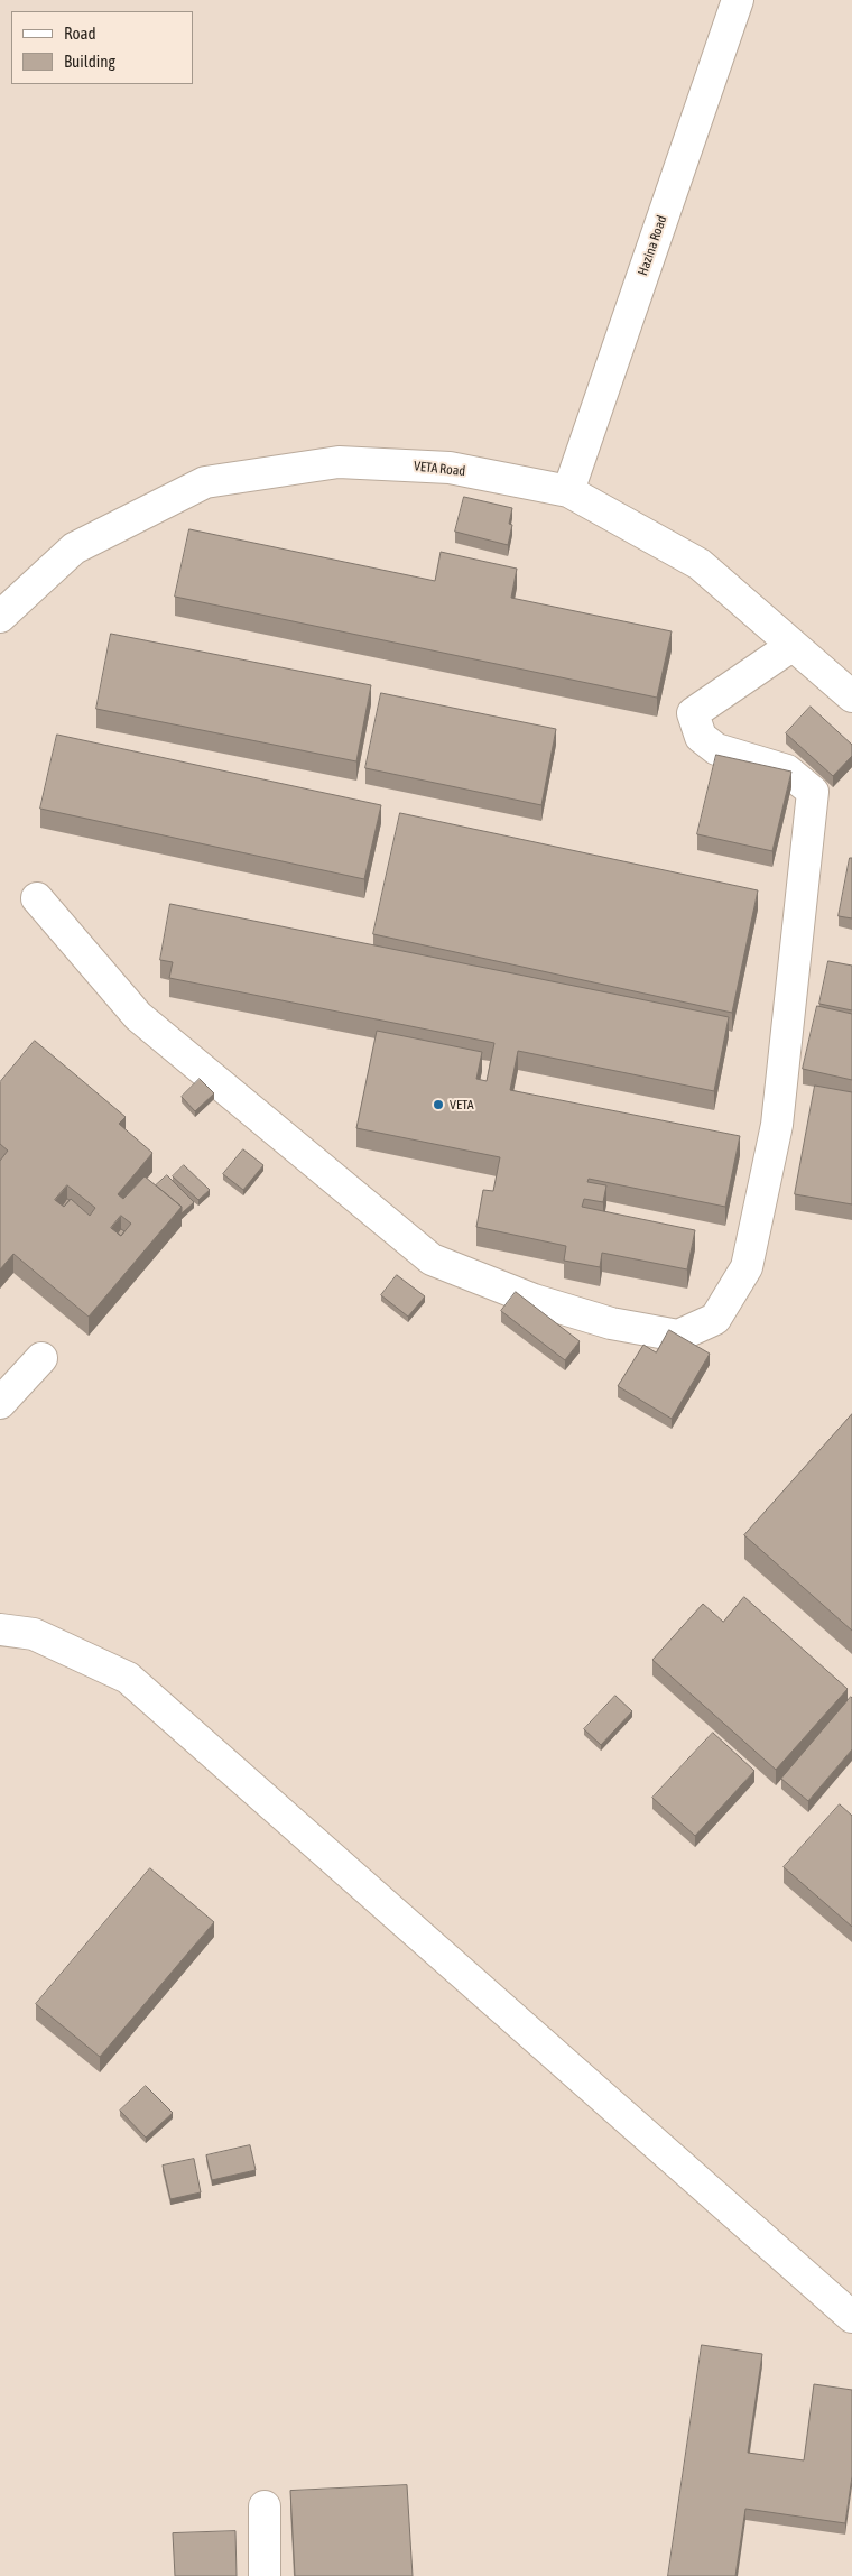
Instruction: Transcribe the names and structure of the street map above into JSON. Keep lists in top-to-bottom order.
{
  "streets": {
    "street": ["Hazina Road", "VETA Road"]
  },
  "crossings": [
    ["Hazina Road", "VETA Road"]
  ],
  "places": ["VETA"],
  "legend": ["Road", "Building"]
}
